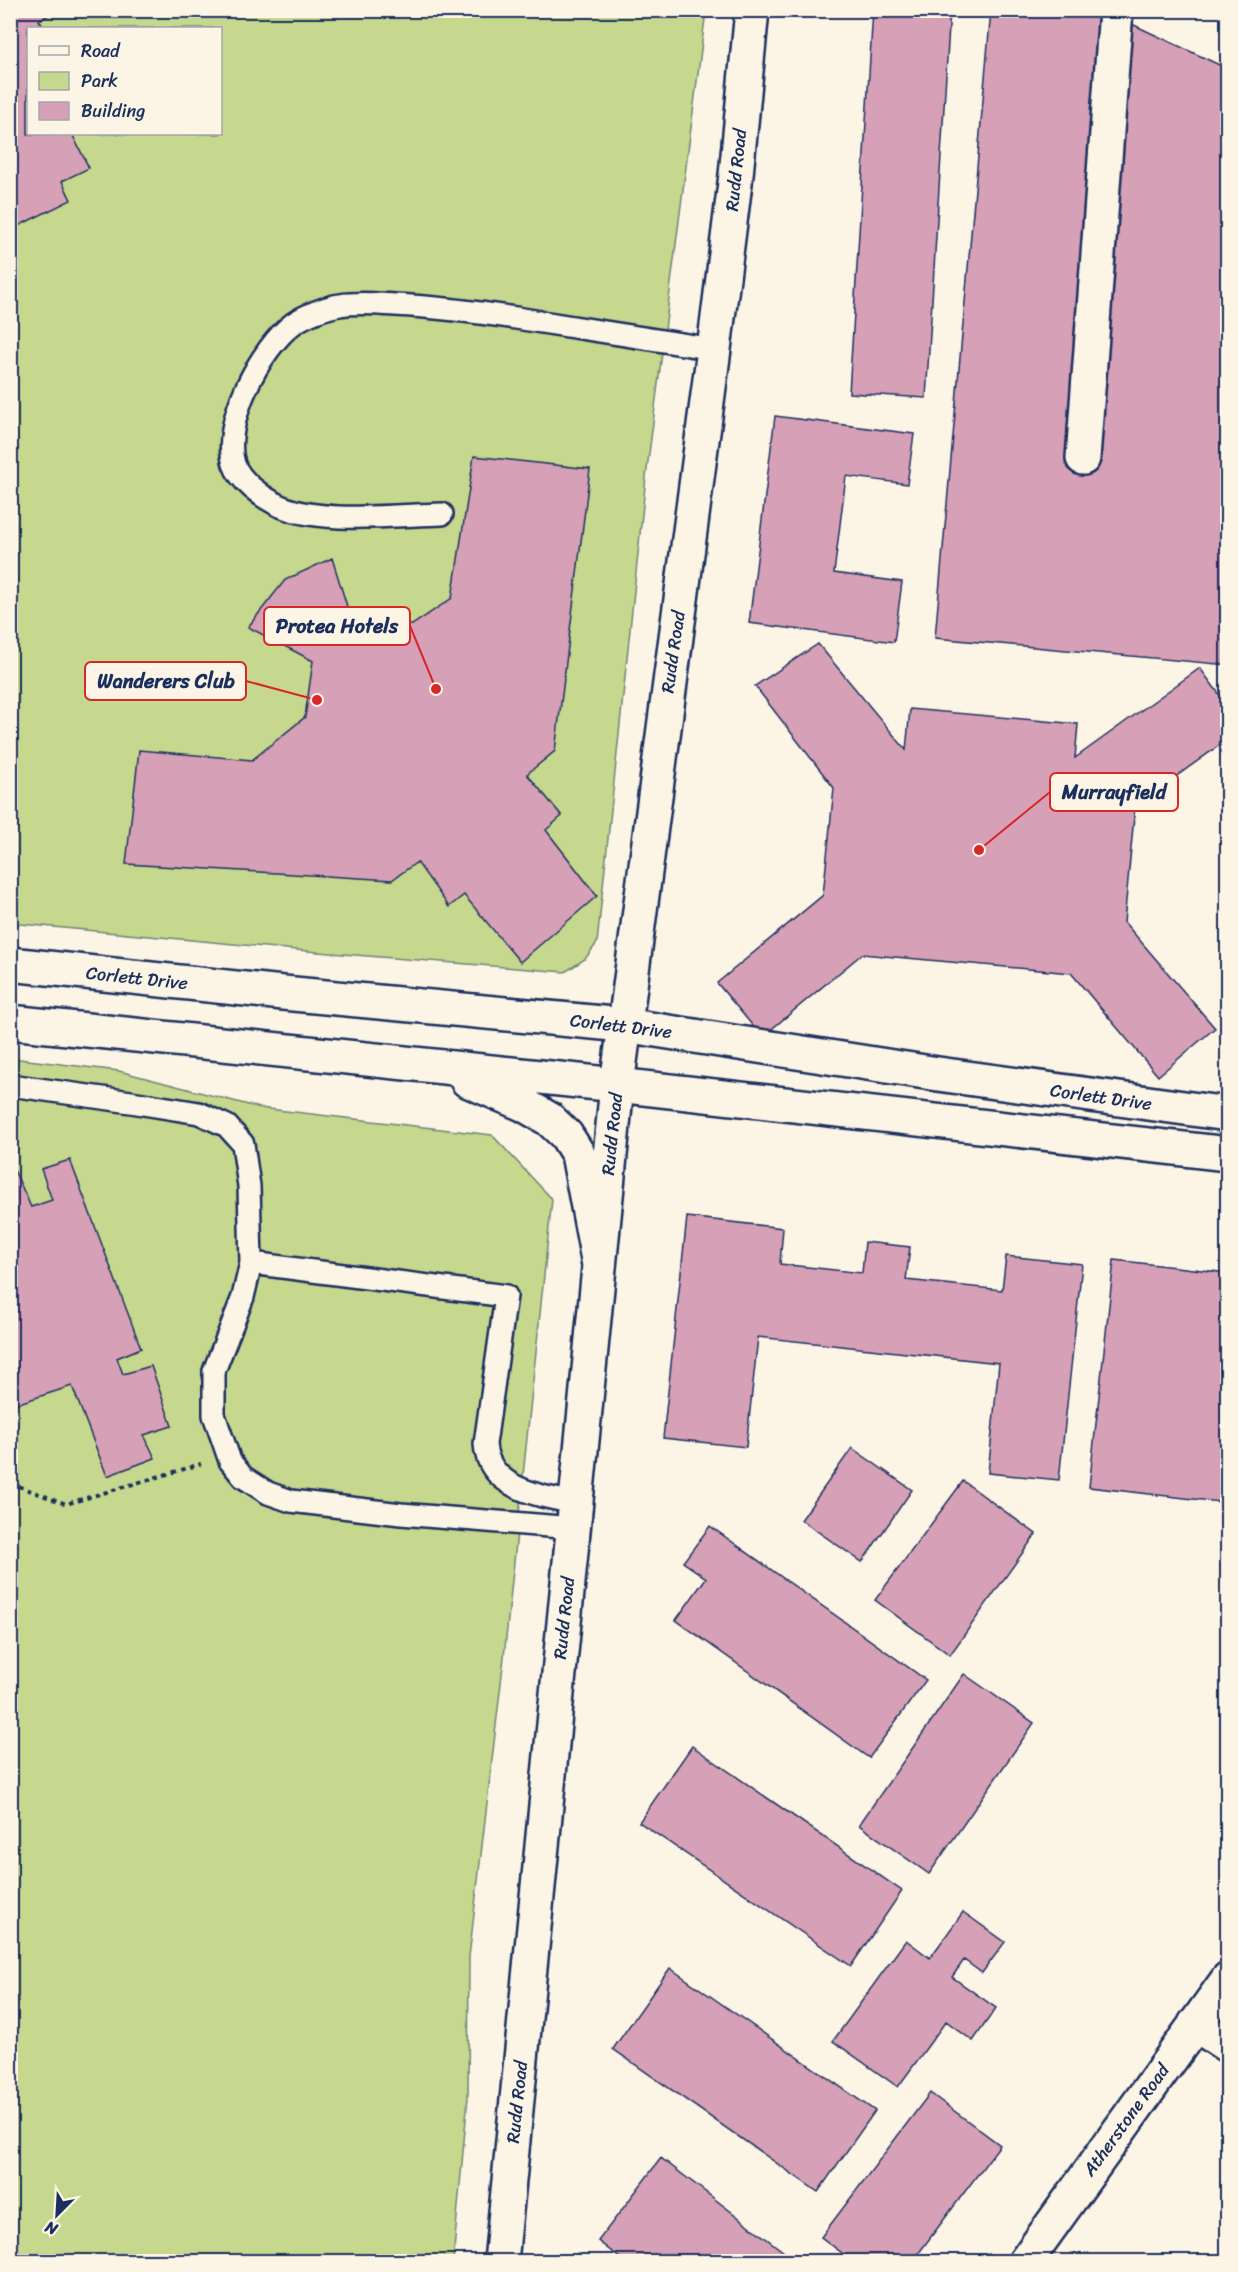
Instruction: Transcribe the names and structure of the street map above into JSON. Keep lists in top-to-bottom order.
{
  "streets": {
    "street": ["Rudd Road", "Corlett Drive", "Atherstone Road"]
  },
  "crossings": [
    ["Rudd Road", "Corlett Drive"]
  ],
  "places": ["Protea Hotels", "Wanderers Club", "Murrayfield"],
  "legend": ["Road", "Park", "Building"],
  "north": "bottom left"
}
